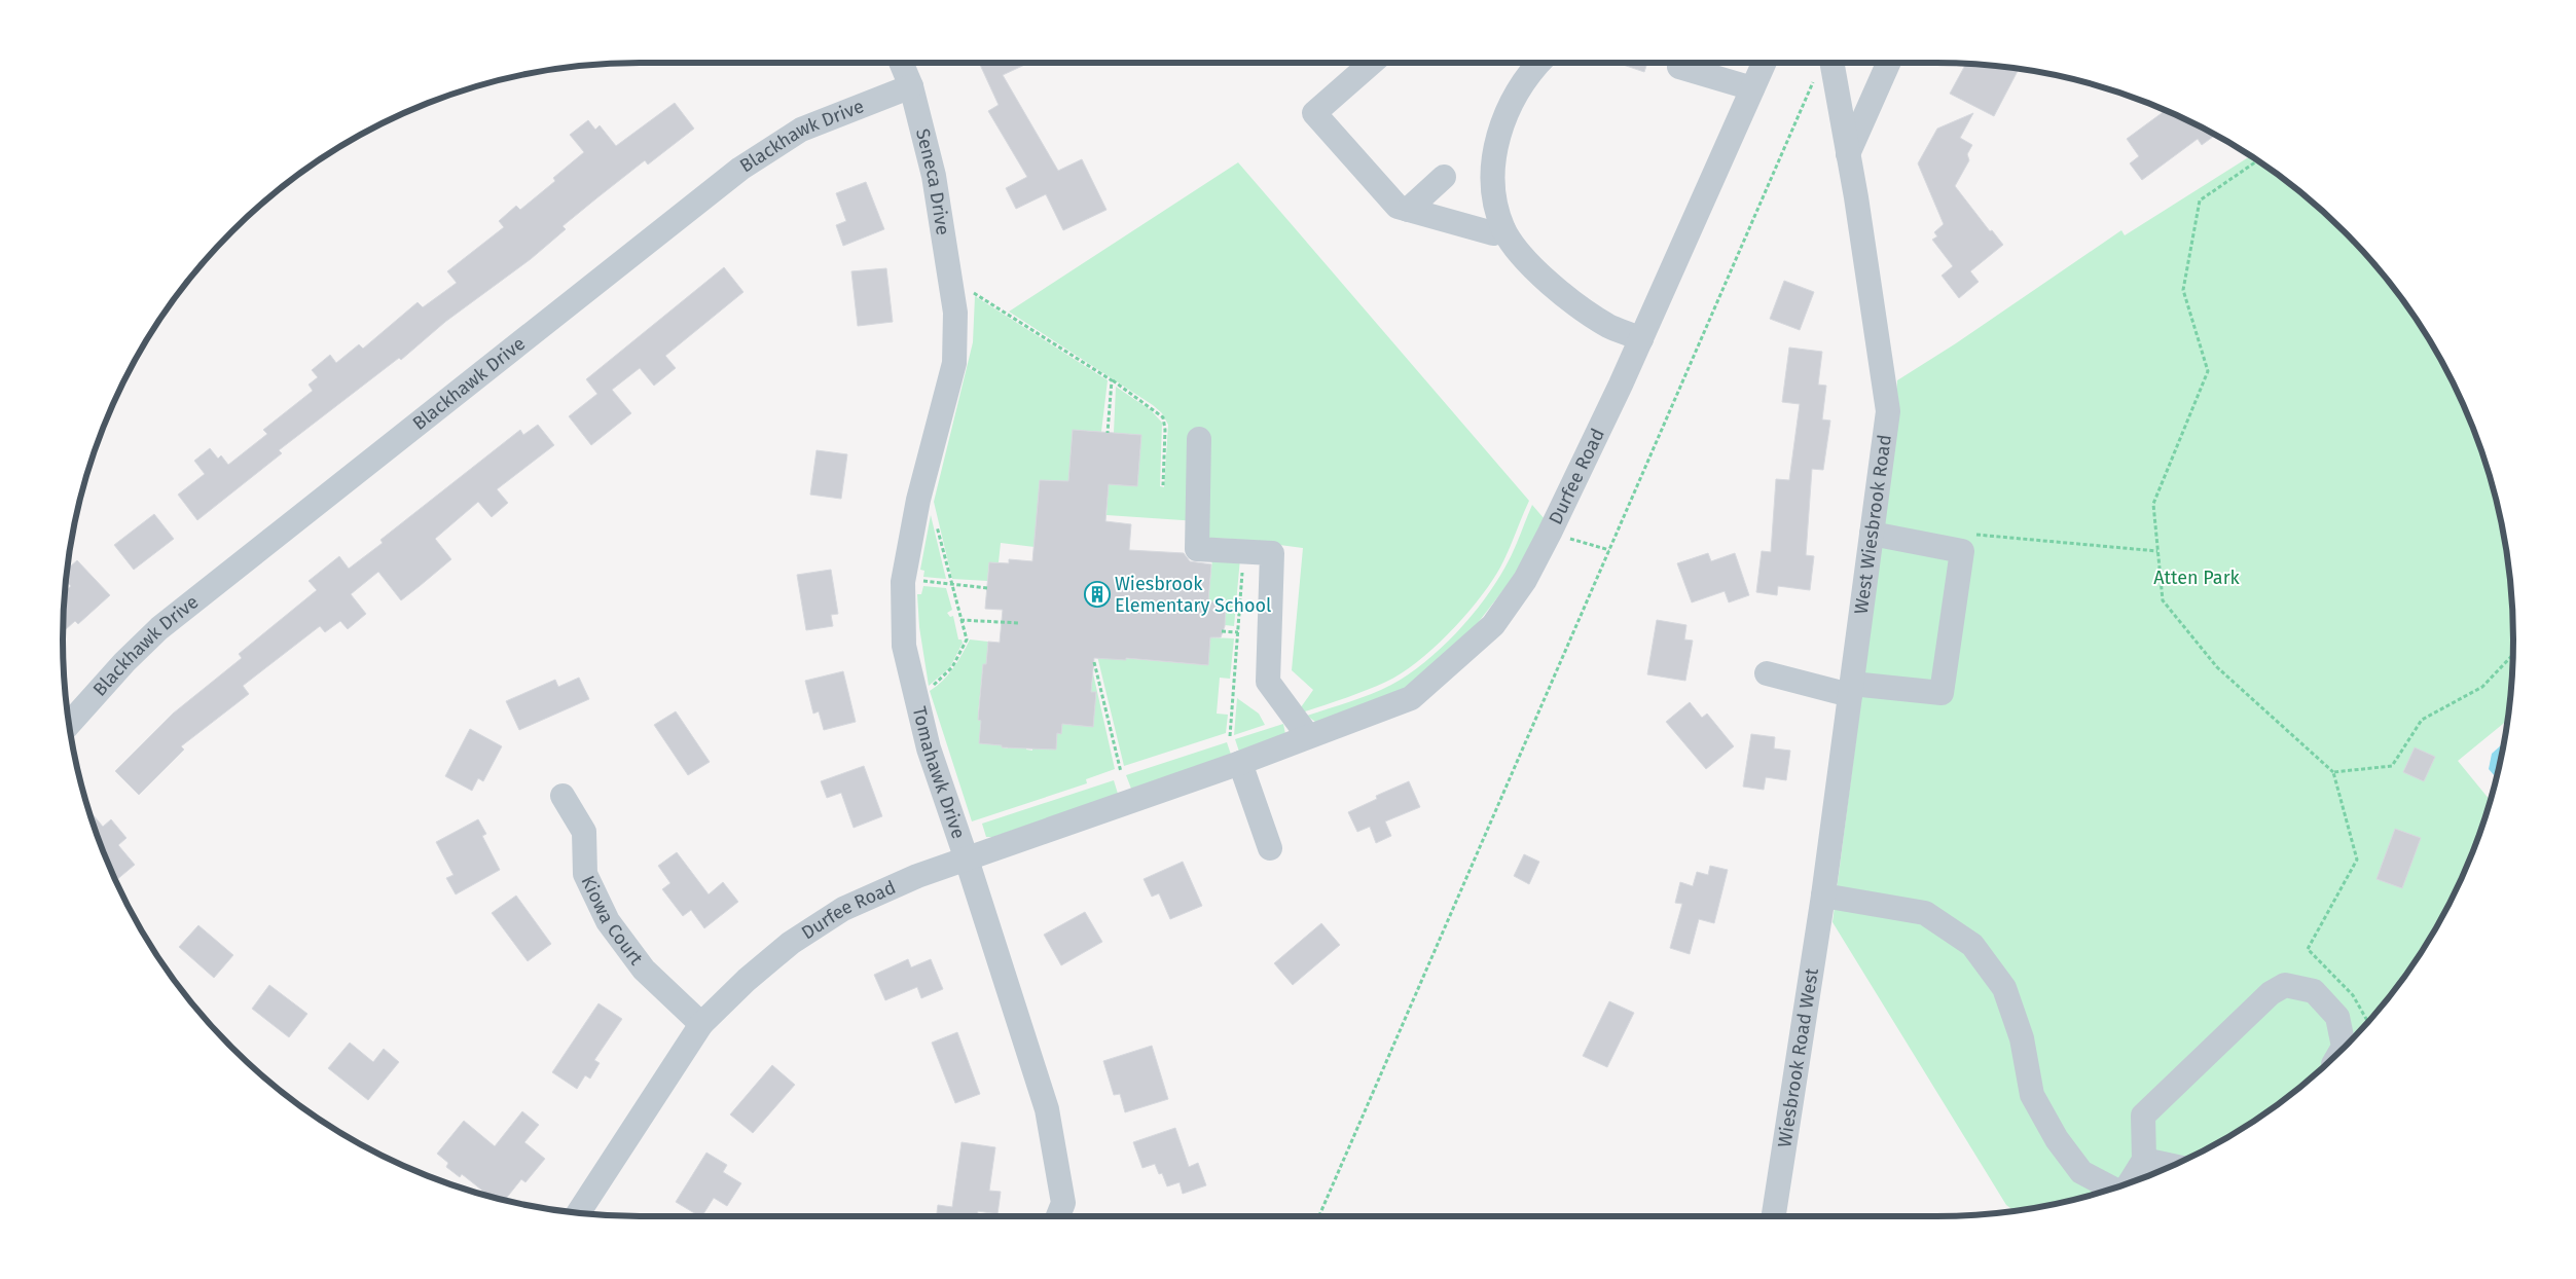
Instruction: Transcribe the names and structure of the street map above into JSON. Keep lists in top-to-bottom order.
{
  "streets": {
    "street": [
      "Blackhawk Drive",
      "Seneca Drive",
      "Durfee Road",
      "West Wiesbrook Road",
      "Tomahawk Drive",
      "Kiowa Court",
      "Wiesbrook Road West"
    ]
  },
  "crossings": [
    ["Blackhawk Drive", "Seneca Drive"],
    ["Seneca Drive", "Tomahawk Drive"],
    ["Durfee Road", "Tomahawk Drive"],
    ["Durfee Road", "Kiowa Court"],
    ["West Wiesbrook Road", "Wiesbrook Road West"]
  ],
  "parks": ["Atten Park"],
  "places": {
    "building": ["Wiesbrook Elementary School"]
  }
}
